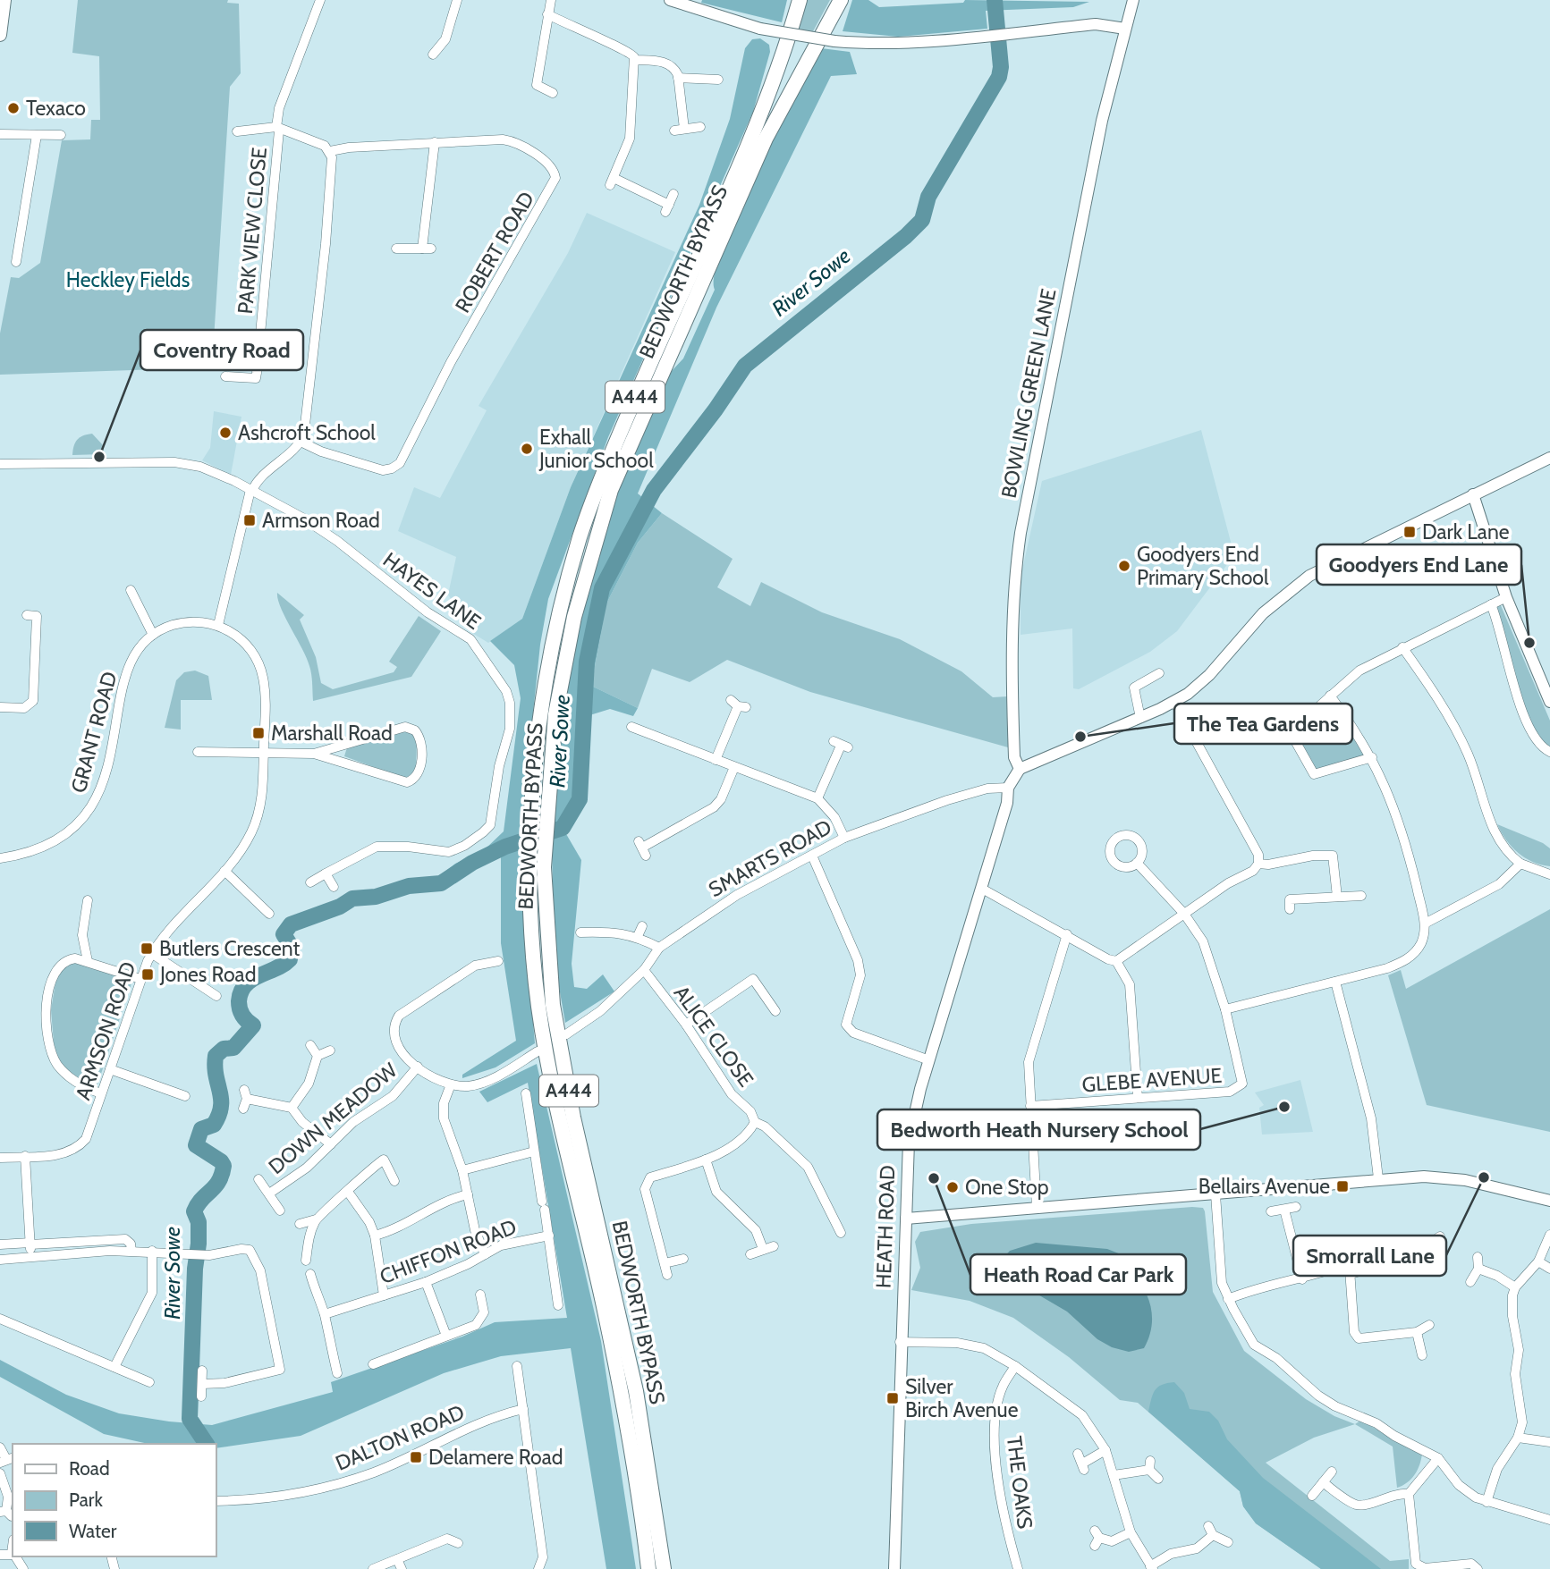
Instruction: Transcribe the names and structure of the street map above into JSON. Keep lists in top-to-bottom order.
{
  "streets": {
    "highway": ["BEDWORTH BYPASS", "A444"],
    "street": [
      "PARK VIEW CLOSE",
      "ROBERT ROAD",
      "BOWLING GREEN LANE",
      "HAYES LANE",
      "GRANT ROAD",
      "SMARTS ROAD",
      "ARMSON ROAD",
      "ALICE CLOSE",
      "GLEBE AVENUE",
      "DOWN MEADOW",
      "HEATH ROAD",
      "CHIFFON ROAD",
      "DALTON ROAD",
      "THE OAKS"
    ]
  },
  "crossings": [
    ["GRANT ROAD", "ARMSON ROAD"],
    ["SMARTS ROAD", "ALICE CLOSE"],
    ["SMARTS ROAD", "HEATH ROAD"]
  ],
  "water": ["River Sowe"],
  "parks": ["Heckley Fields"],
  "places": {
    "other": [
      "Texaco",
      "Ashcroft School",
      "Exhall Junior School",
      "Coventry Road",
      "Goodyers End Primary School",
      "Goodyers End Lane",
      "The Tea Gardens",
      "Bedworth Heath Nursery School",
      "Smorrall Lane",
      "Heath Road Car Park",
      "One Stop"
    ],
    "transit": [
      "Armson Road",
      "Dark Lane",
      "Marshall Road",
      "Butlers Crescent",
      "Jones Road",
      "Bellairs Avenue",
      "Silver Birch Avenue",
      "Delamere Road"
    ]
  },
  "legend": ["Road", "Park", "Water"]
}
